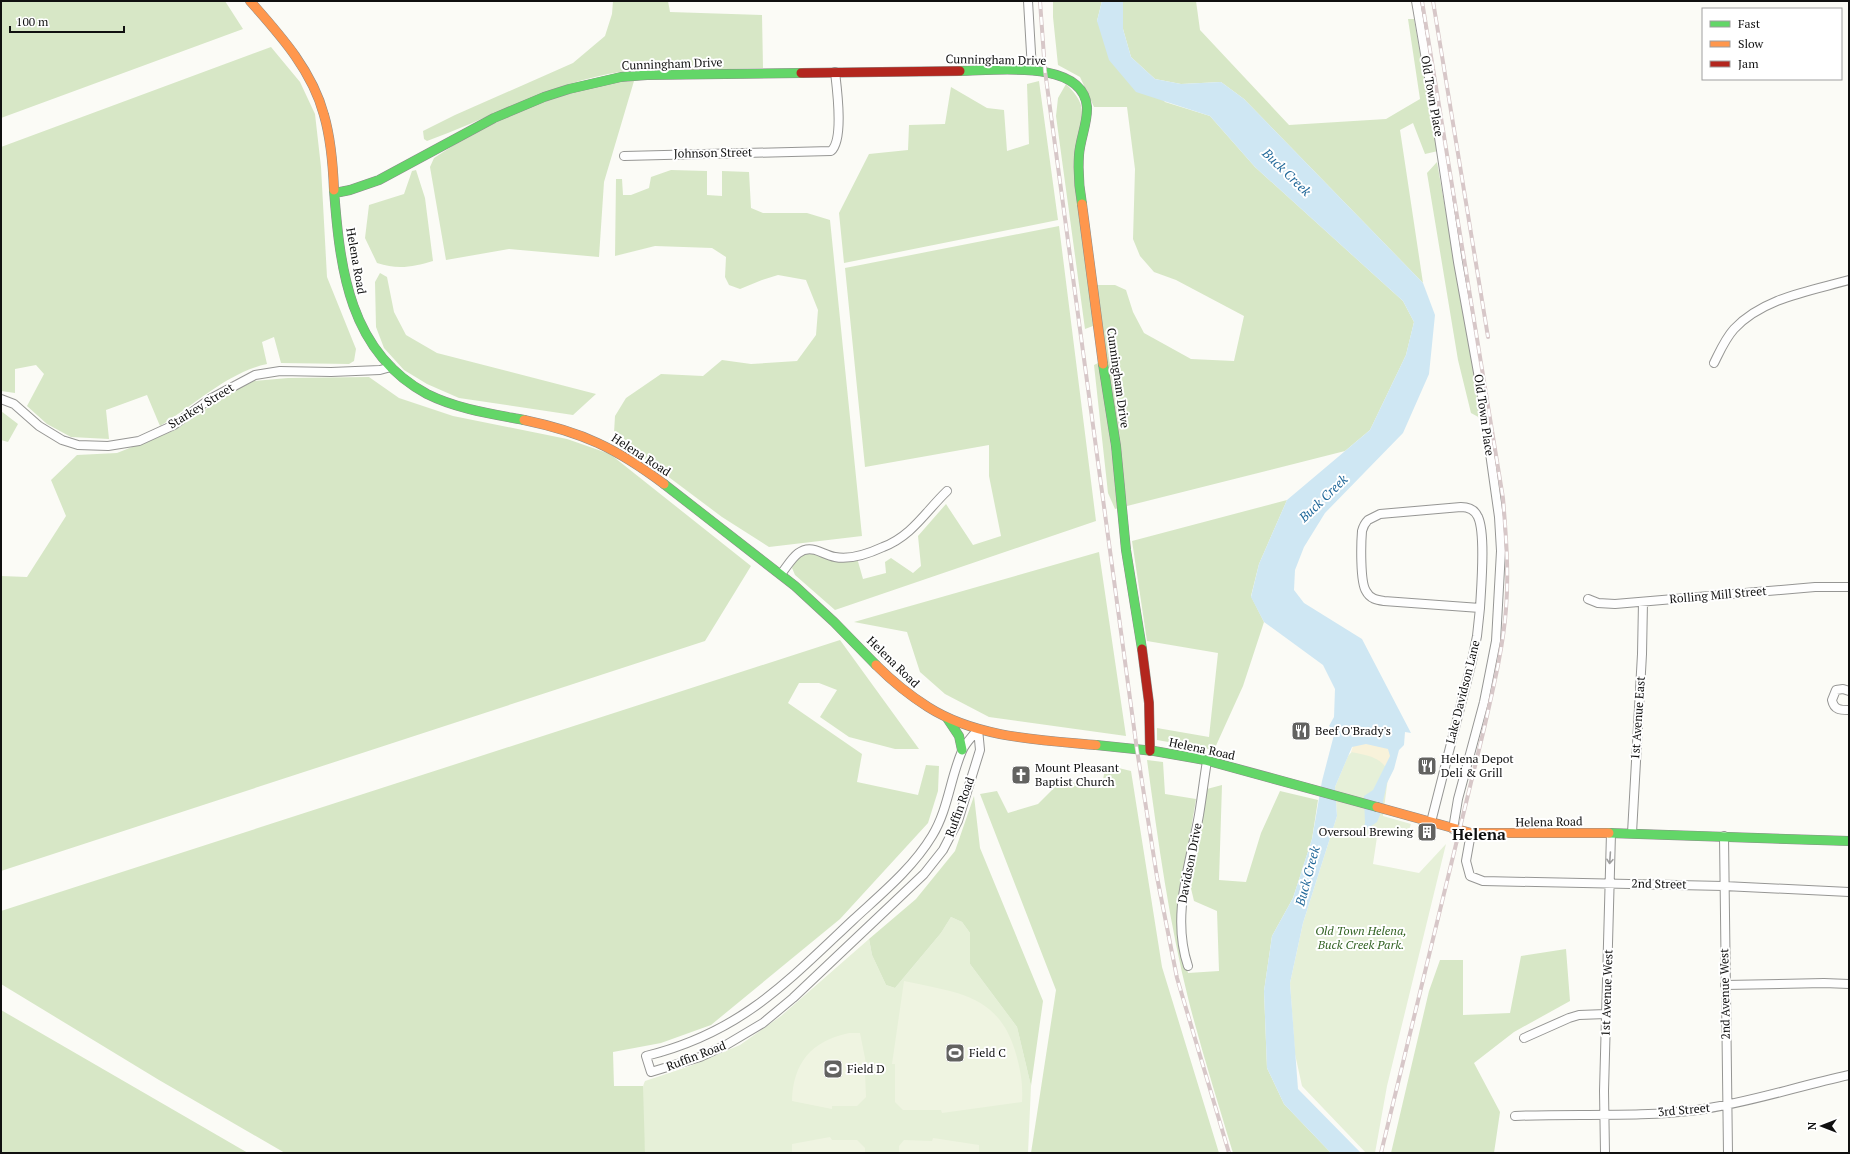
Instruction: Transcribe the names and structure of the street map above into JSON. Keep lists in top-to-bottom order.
{
  "streets": {
    "main road": ["Cunningham Drive", "Helena Road"],
    "street": [
      "Old Town Place",
      "Johnson Street",
      "Starkey Street",
      "Rolling Mill Street",
      "Lake Davidson Lane",
      "1st Avenue East",
      "Ruffin Road",
      "Davidson Drive",
      "2nd Street",
      "1st Avenue West",
      "2nd Avenue West",
      "3rd Street"
    ]
  },
  "crossings": [
    ["Cunningham Drive", "Johnson Street"],
    ["Cunningham Drive", "Helena Road"],
    ["Old Town Place", "Helena Road"],
    ["Helena Road", "Starkey Street"],
    ["Helena Road", "Lake Davidson Lane"],
    ["Helena Road", "1st Avenue East"],
    ["Helena Road", "Ruffin Road"],
    ["Helena Road", "Davidson Drive"],
    ["Helena Road", "2nd Street"],
    ["Helena Road", "1st Avenue West"],
    ["Helena Road", "2nd Avenue West"],
    ["Rolling Mill Street", "1st Avenue East"],
    ["2nd Street", "1st Avenue West"],
    ["2nd Street", "2nd Avenue West"],
    ["1st Avenue West", "3rd Street"],
    ["2nd Avenue West", "3rd Street"]
  ],
  "districts": ["Helena"],
  "water": ["Buck Creek"],
  "parks": ["Old Town Helena, Buck Creek Park."],
  "places": {
    "restaurant": ["Beef O'Brady's", "Helena Depot Deli & Grill"],
    "church": ["Mount Pleasant Baptist Church"],
    "building": ["Oversoul Brewing"],
    "sports": ["Field C", "Field D"]
  },
  "legend": ["Fast", "Slow", "Jam"],
  "scale_bar": "100 m",
  "north": "left"
}
